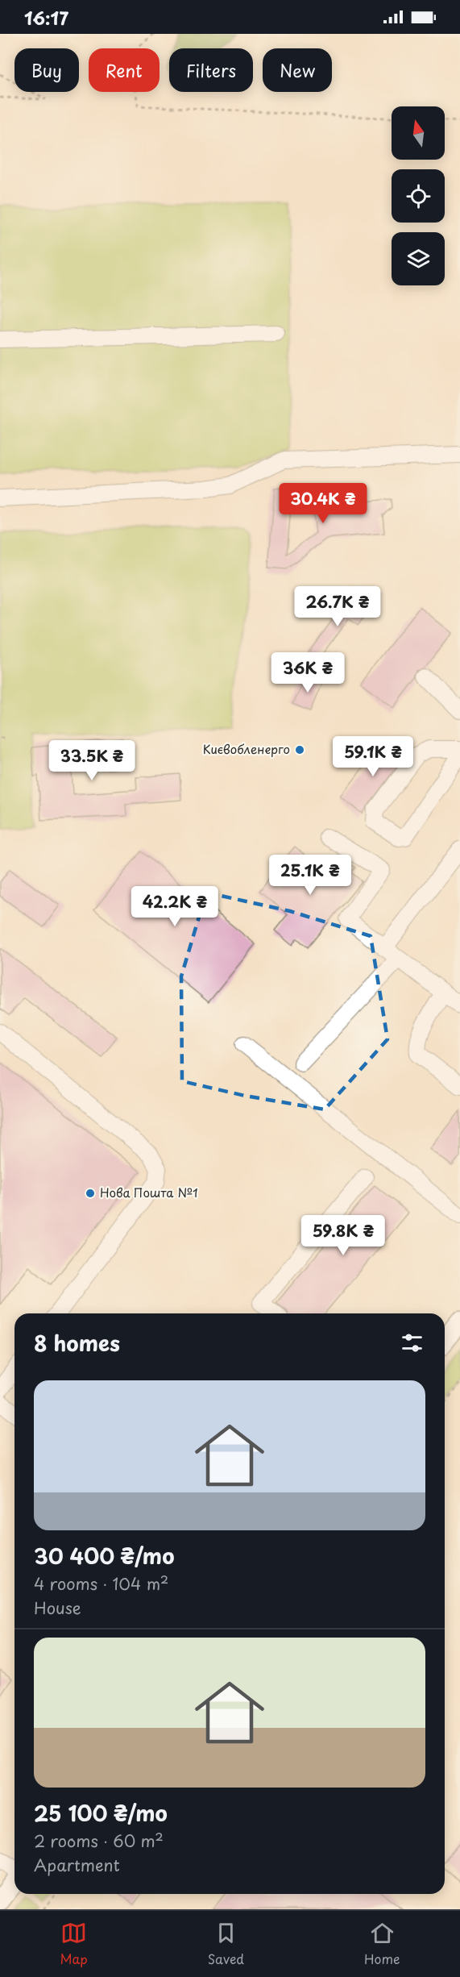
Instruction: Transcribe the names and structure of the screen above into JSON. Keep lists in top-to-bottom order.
{
  "places": ["Києвобленерго", "Нова Пошта №1"],
  "north": "top",
  "page": {
    "status": "16:17",
    "chip": [
      "Buy",
      "Rent",
      "Filters",
      "New"
    ],
    "price": [
      "30.4K ₴",
      "26.7K ₴",
      "36K ₴",
      "59.1K ₴",
      "33.5K ₴",
      "25.1K ₴",
      "42.2K ₴",
      "59.8K ₴"
    ],
    "heading": "8 homes",
    "list": [
      {
        "name": "30 400 ₴/mo",
        "note": "4 rooms · 104 m² · House"
      },
      {
        "name": "25 100 ₴/mo",
        "note": "2 rooms · 60 m² · Apartment"
      }
    ],
    "tabs": ["Map", "Saved", "Home"]
  }
}
